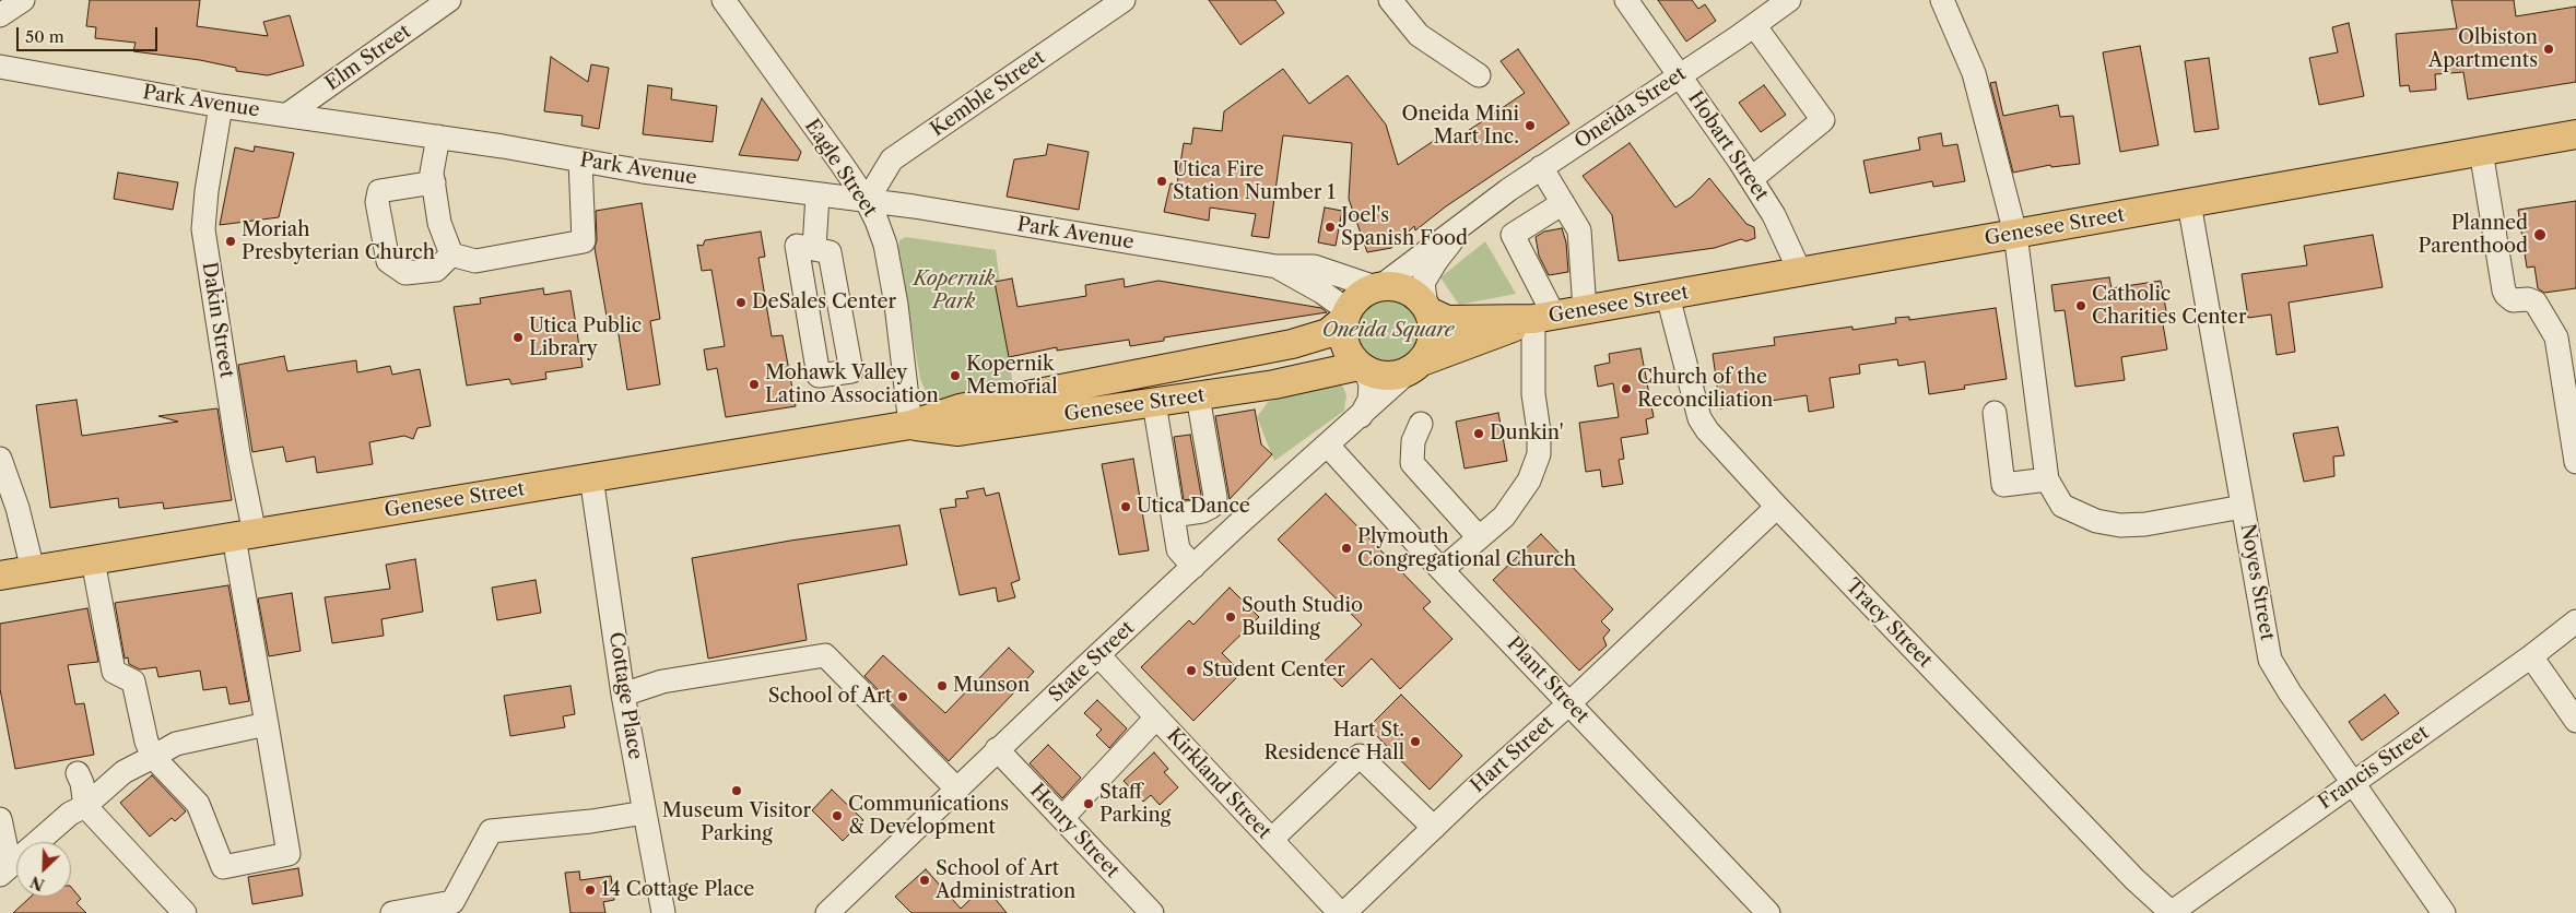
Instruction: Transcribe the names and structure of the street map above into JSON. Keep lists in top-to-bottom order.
{
  "streets": {
    "main road": ["Genesee Street"],
    "street": [
      "Elm Street",
      "Kemble Street",
      "Park Avenue",
      "Oneida Street",
      "Hobart Street",
      "Eagle Street",
      "Dakin Street",
      "Noyes Street",
      "Tracy Street",
      "State Street",
      "Plant Street",
      "Cottage Place",
      "Hart Street",
      "Francis Street",
      "Kirkland Street",
      "Henry Street"
    ]
  },
  "crossings": [
    ["Elm Street", "Park Avenue"],
    ["Kemble Street", "Park Avenue"],
    ["Kemble Street", "Eagle Street"],
    ["Park Avenue", "Oneida Street"],
    ["Park Avenue", "Eagle Street"],
    ["Park Avenue", "Genesee Street"],
    ["Park Avenue", "Dakin Street"],
    ["Park Avenue", "State Street"],
    ["Oneida Street", "Hobart Street"],
    ["Oneida Street", "Genesee Street"],
    ["Oneida Street", "State Street"],
    ["Hobart Street", "Genesee Street"],
    ["Eagle Street", "Genesee Street"],
    ["Genesee Street", "Dakin Street"],
    ["Genesee Street", "Noyes Street"],
    ["Genesee Street", "Tracy Street"],
    ["Genesee Street", "State Street"],
    ["Genesee Street", "Cottage Place"],
    ["Noyes Street", "Francis Street"],
    ["Tracy Street", "Hart Street"],
    ["Tracy Street", "Francis Street"],
    ["State Street", "Plant Street"],
    ["State Street", "Kirkland Street"],
    ["State Street", "Henry Street"],
    ["Plant Street", "Hart Street"]
  ],
  "parks": ["Kopernik Park", "Oneida Square"],
  "places": [
    "Olbiston Apartments",
    "Oneida Mini Mart Inc.",
    "Utica Fire Station Number 1",
    "Joel's Spanish Food",
    "Planned Parenthood",
    "Moriah Presbyterian Church",
    "DeSales Center",
    "Catholic Charities Center",
    "Utica Public Library",
    "Kopernik Memorial",
    "Mohawk Valley Latino Association",
    "Church of the Reconciliation",
    "Dunkin'",
    "Utica Dance",
    "Plymouth Congregational Church",
    "South Studio Building",
    "Student Center",
    "Munson",
    "School of Art",
    "Hart St. Residence Hall",
    "Museum Visitor Parking",
    "Staff Parking",
    "Communications & Development",
    "School of Art Administration",
    "14 Cottage Place"
  ],
  "scale_bar": "50 m",
  "north": "bottom left"
}
